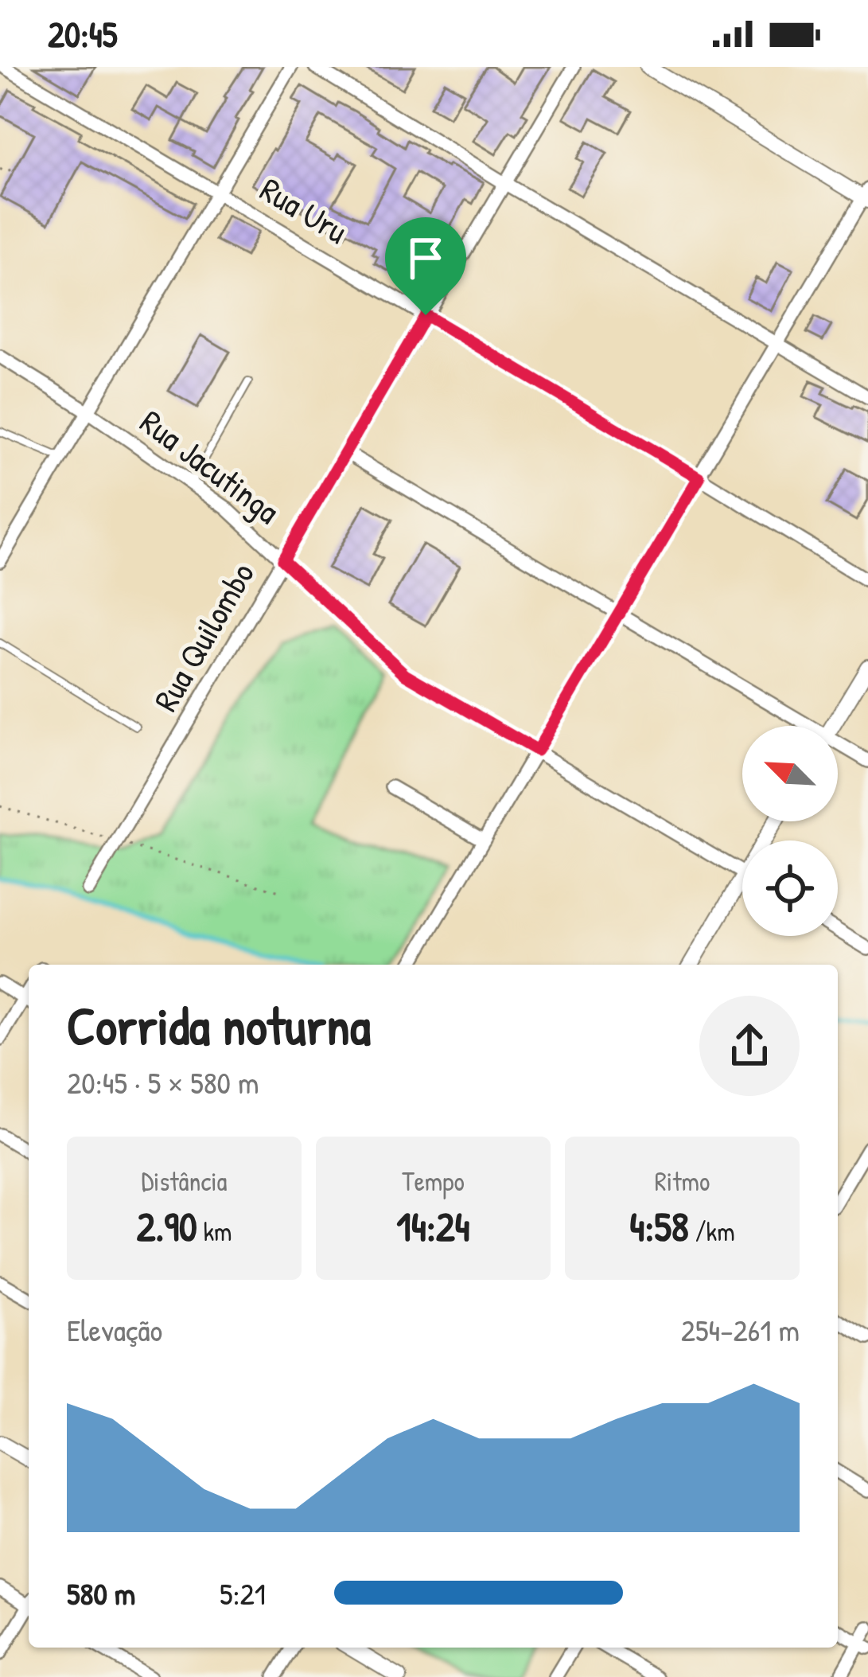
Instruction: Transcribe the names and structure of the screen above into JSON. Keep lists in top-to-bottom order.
{
  "streets": {
    "street": ["Rua Uru", "Rua Jacutinga", "Rua Quilombo"]
  },
  "crossings": [
    ["Rua Uru", "Rua Quilombo"],
    ["Rua Jacutinga", "Rua Quilombo"]
  ],
  "north": "top left",
  "page": {
    "status": "20:45",
    "heading": ["Corrida noturna", "20:45 · 5 × 580 m"],
    "stats": [
      ["Distância", "2.90 km"],
      ["Tempo", "14:24"],
      ["Ritmo", "4:58 /km"]
    ],
    "chart": ["Elevação", "254–261 m"],
    "list": [
      {
        "name": "580 m",
        "note": "5:21"
      }
    ]
  }
}
